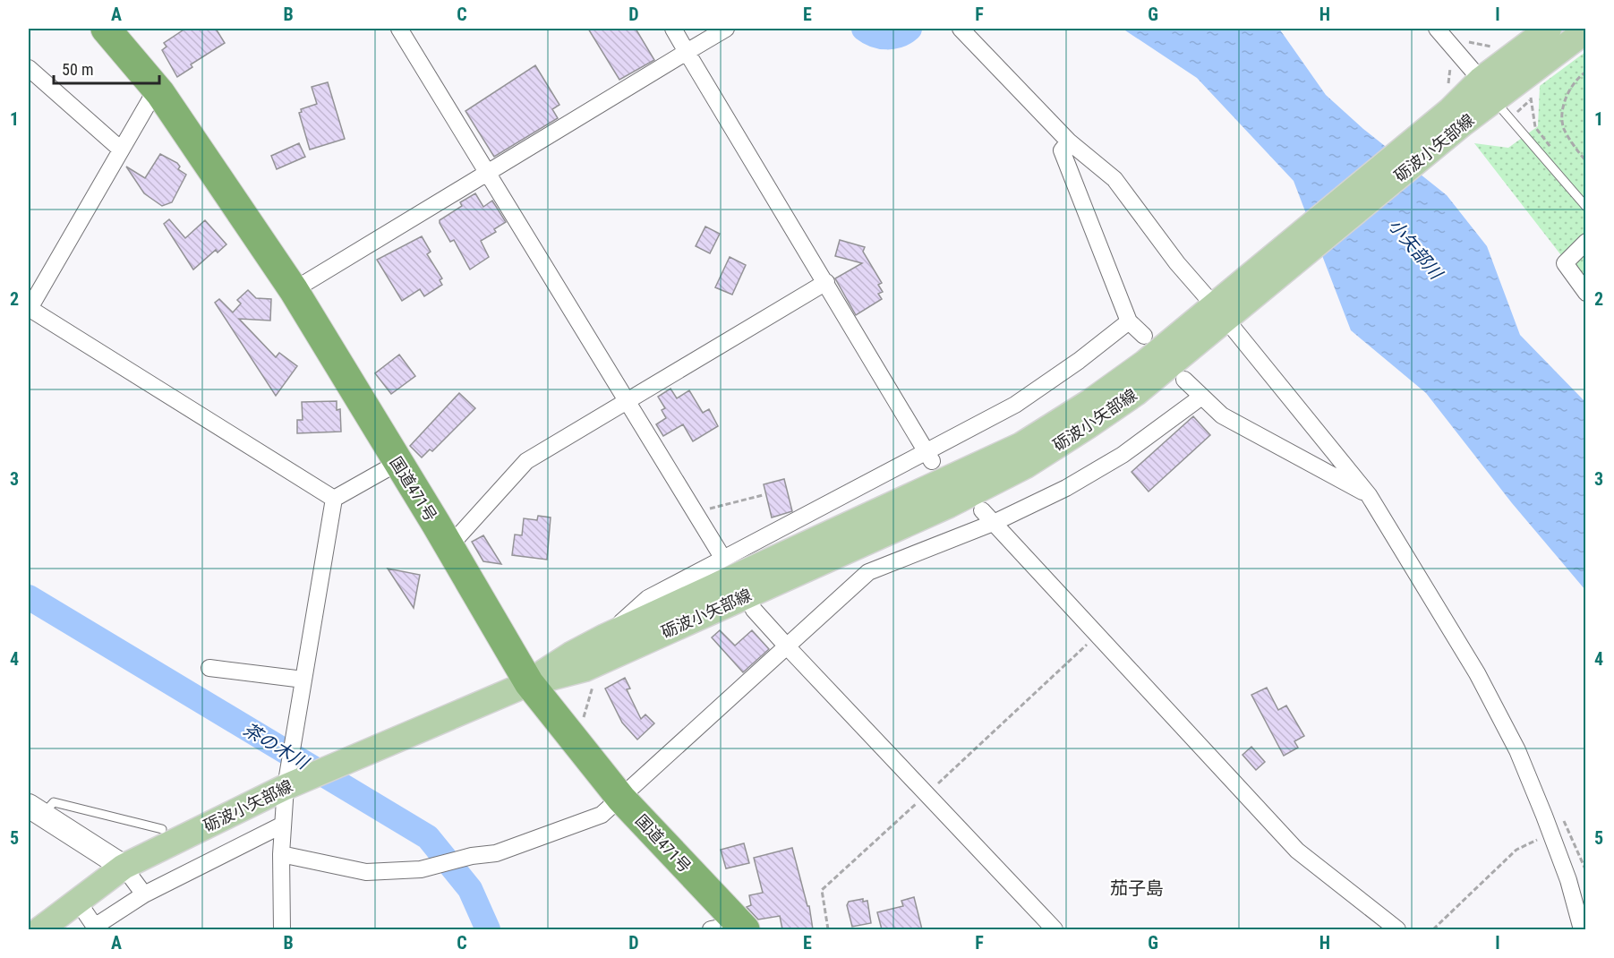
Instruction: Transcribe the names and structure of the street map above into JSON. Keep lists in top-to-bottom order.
{
  "streets": {
    "highway": ["国道471号"],
    "main road": ["砺波小矢部線"]
  },
  "crossings": [
    ["砺波小矢部線", "国道471号"]
  ],
  "districts": ["茄子島"],
  "water": ["小矢部川", "茶の木川"],
  "scale_bar": "50 m",
  "grid": {
    "columns": [
      "A",
      "B",
      "C",
      "D",
      "E",
      "F",
      "G",
      "H",
      "I"
    ],
    "rows": [
      "1",
      "2",
      "3",
      "4",
      "5"
    ]
  }
}
